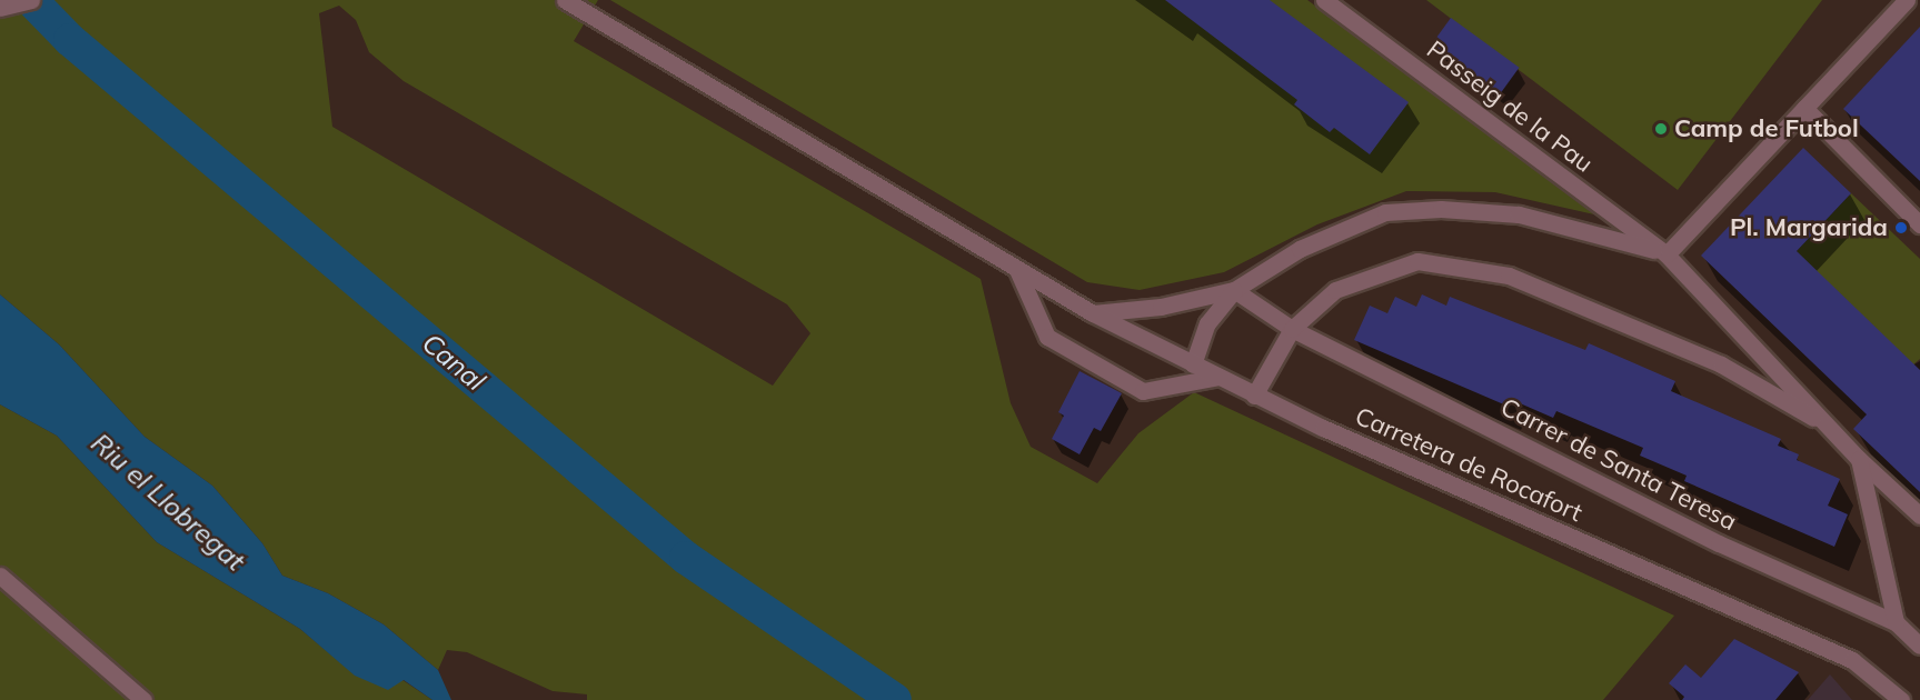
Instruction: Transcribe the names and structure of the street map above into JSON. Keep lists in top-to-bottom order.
{
  "streets": {
    "street": ["Passeig de la Pau", "Carretera de Rocafort", "Carrer de Santa Teresa"]
  },
  "water": ["Canal", "Riu el Llobregat"],
  "places": ["Camp de Futbol", "Pl. Margarida"]
}
